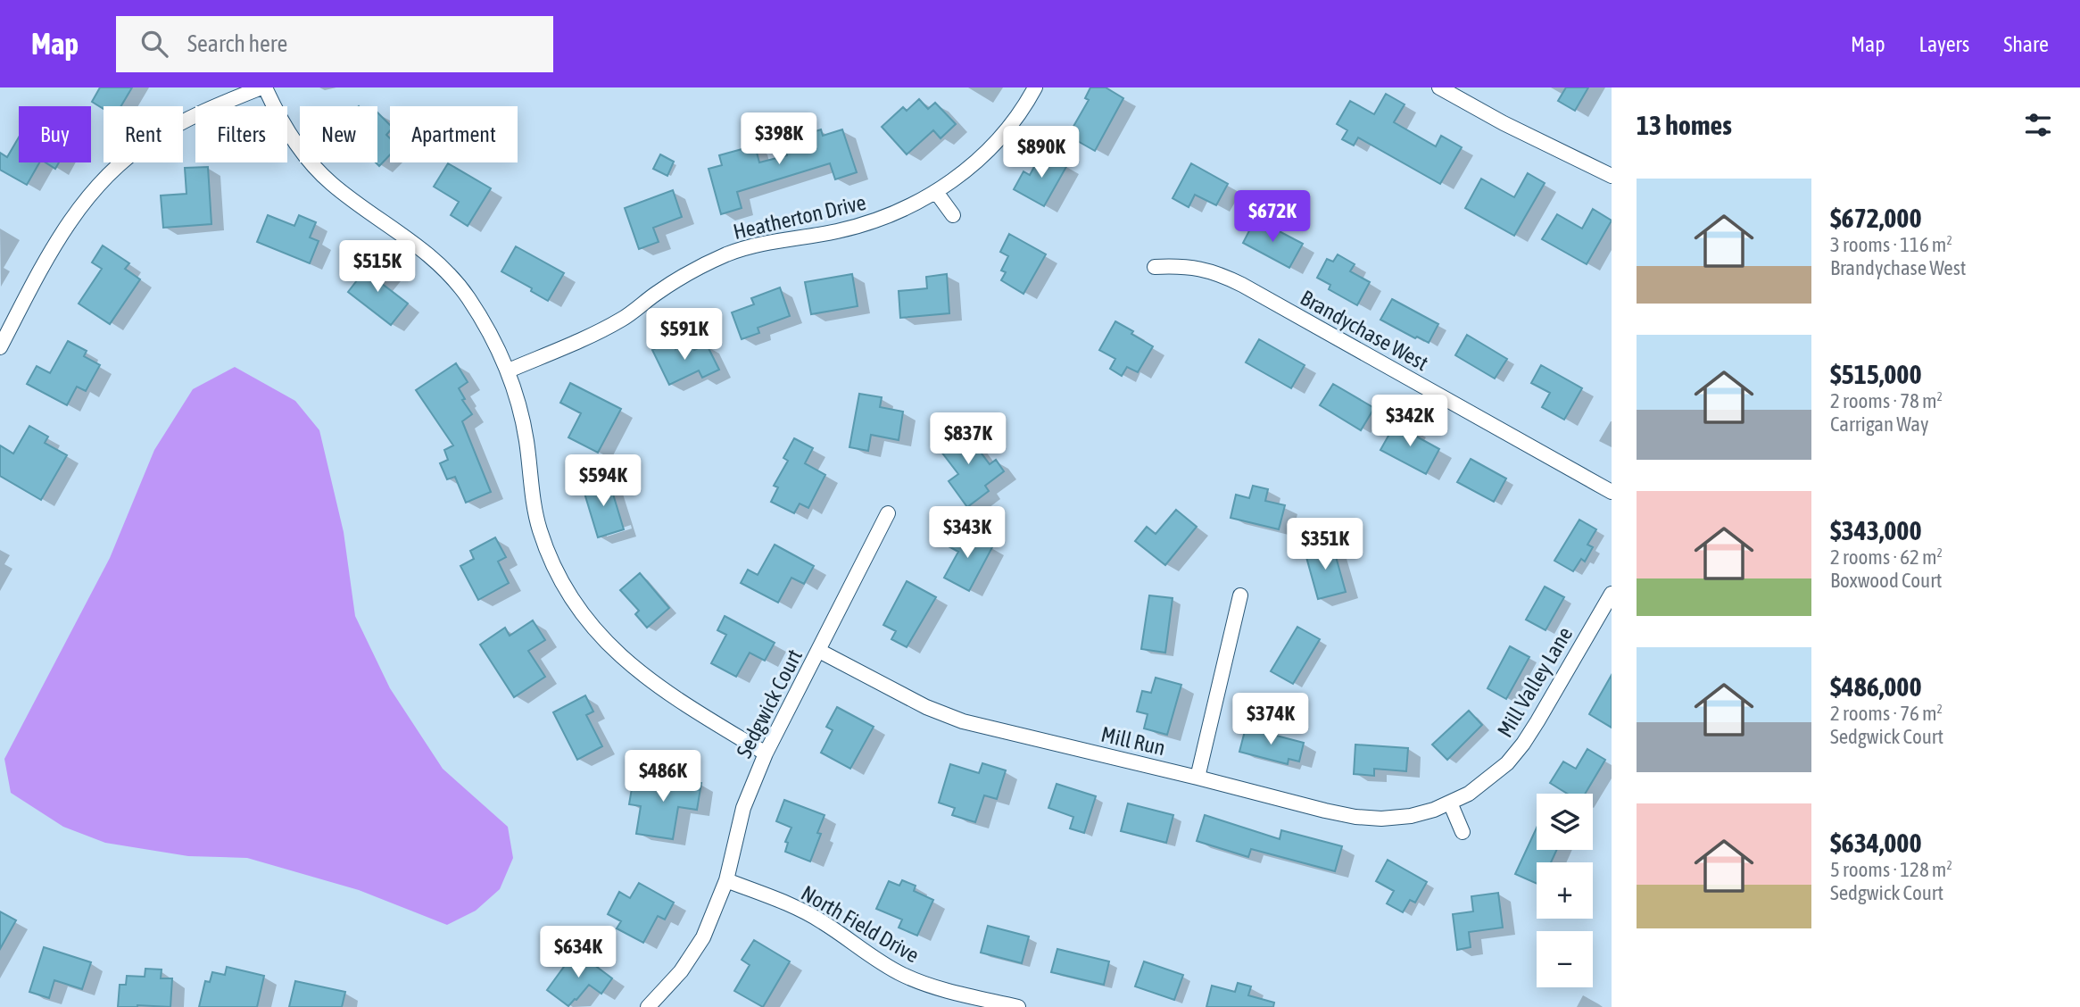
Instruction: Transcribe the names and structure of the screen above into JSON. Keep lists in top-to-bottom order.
{
  "streets": {
    "street": [
      "Heatherton Drive",
      "Brandychase West",
      "Mill Valley Lane",
      "Sedgwick Court",
      "Mill Run",
      "North Field Drive"
    ]
  },
  "crossings": [
    ["Mill Valley Lane", "Mill Run"],
    ["Sedgwick Court", "Mill Run"],
    ["Sedgwick Court", "North Field Drive"]
  ],
  "page": {
    "header": "Map",
    "search": "Search here",
    "nav": ["Map", "Layers", "Share"],
    "heading": "13 homes",
    "chip": [
      "Buy",
      "Rent",
      "Filters",
      "New",
      "Apartment"
    ],
    "price": [
      "$398K",
      "$890K",
      "$672K",
      "$515K",
      "$591K",
      "$342K",
      "$837K",
      "$594K",
      "$343K",
      "$351K",
      "$374K",
      "$486K",
      "$634K"
    ],
    "list": [
      {
        "name": "$672,000",
        "note": "3 rooms · 116 m² · Brandychase West"
      },
      {
        "name": "$515,000",
        "note": "2 rooms · 78 m² · Carrigan Way"
      },
      {
        "name": "$343,000",
        "note": "2 rooms · 62 m² · Boxwood Court"
      },
      {
        "name": "$486,000",
        "note": "2 rooms · 76 m² · Sedgwick Court"
      },
      {
        "name": "$634,000",
        "note": "5 rooms · 128 m² · Sedgwick Court"
      }
    ],
    "map_buttons": ["+", "−"]
  }
}
